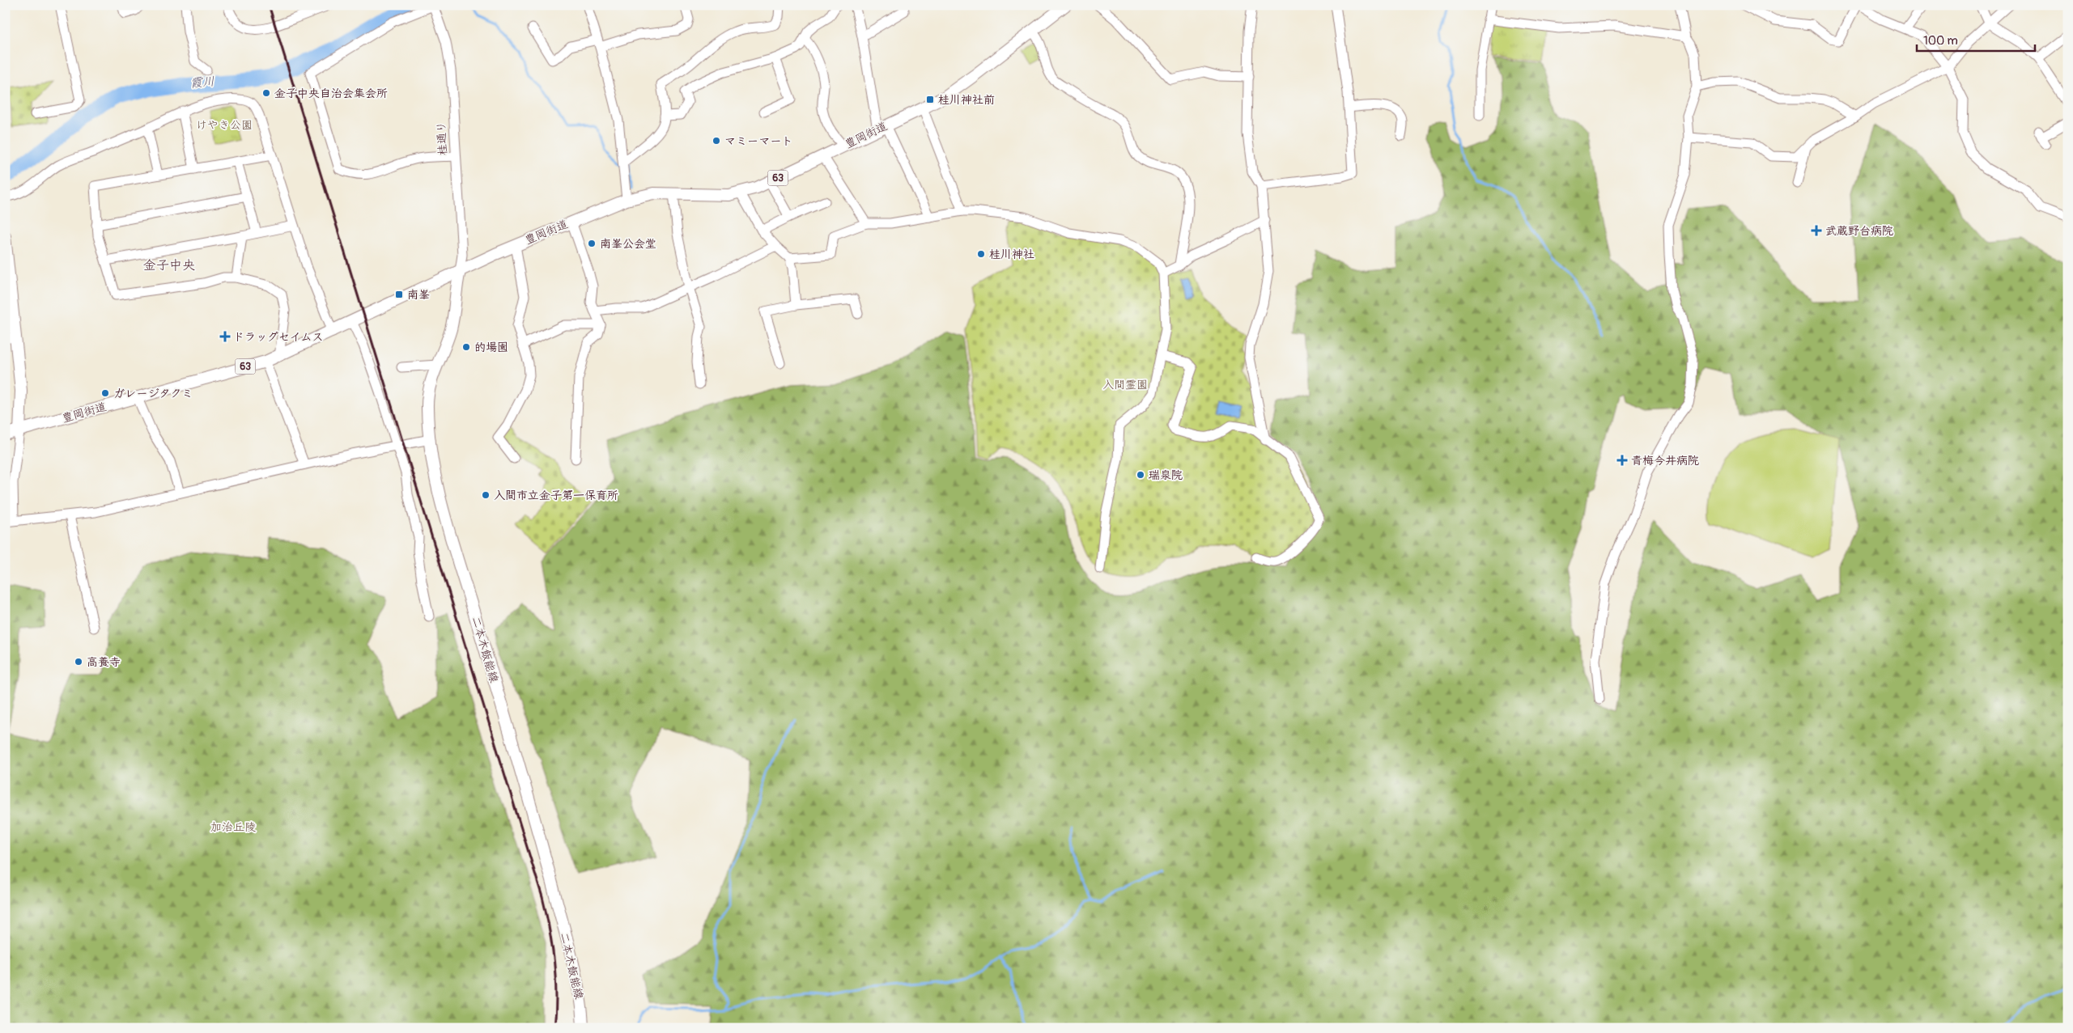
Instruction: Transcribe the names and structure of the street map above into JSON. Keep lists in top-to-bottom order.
{
  "streets": {
    "main road": ["豊岡街道", "63", "二本木飯能線"],
    "street": ["桂通り"]
  },
  "crossings": [
    ["豊岡街道", "桂通り"],
    ["豊岡街道", "二本木飯能線"],
    ["桂通り", "二本木飯能線"]
  ],
  "districts": ["金子中央"],
  "water": ["霞川"],
  "parks": ["けやき公園", "入間霊園", "加治丘陵"],
  "places": {
    "other": [
      "金子中央自治会集会所",
      "マミーマート",
      "南峯公会堂",
      "桂川神社",
      "的場園",
      "ガレージタクミ",
      "瑞泉院",
      "入間市立金子第一保育所",
      "高養寺"
    ],
    "transit": ["桂川神社前", "南峯"],
    "health": ["武蔵野台病院", "ドラッグセイムス", "青梅今井病院"]
  },
  "scale_bar": "100 m"
}
